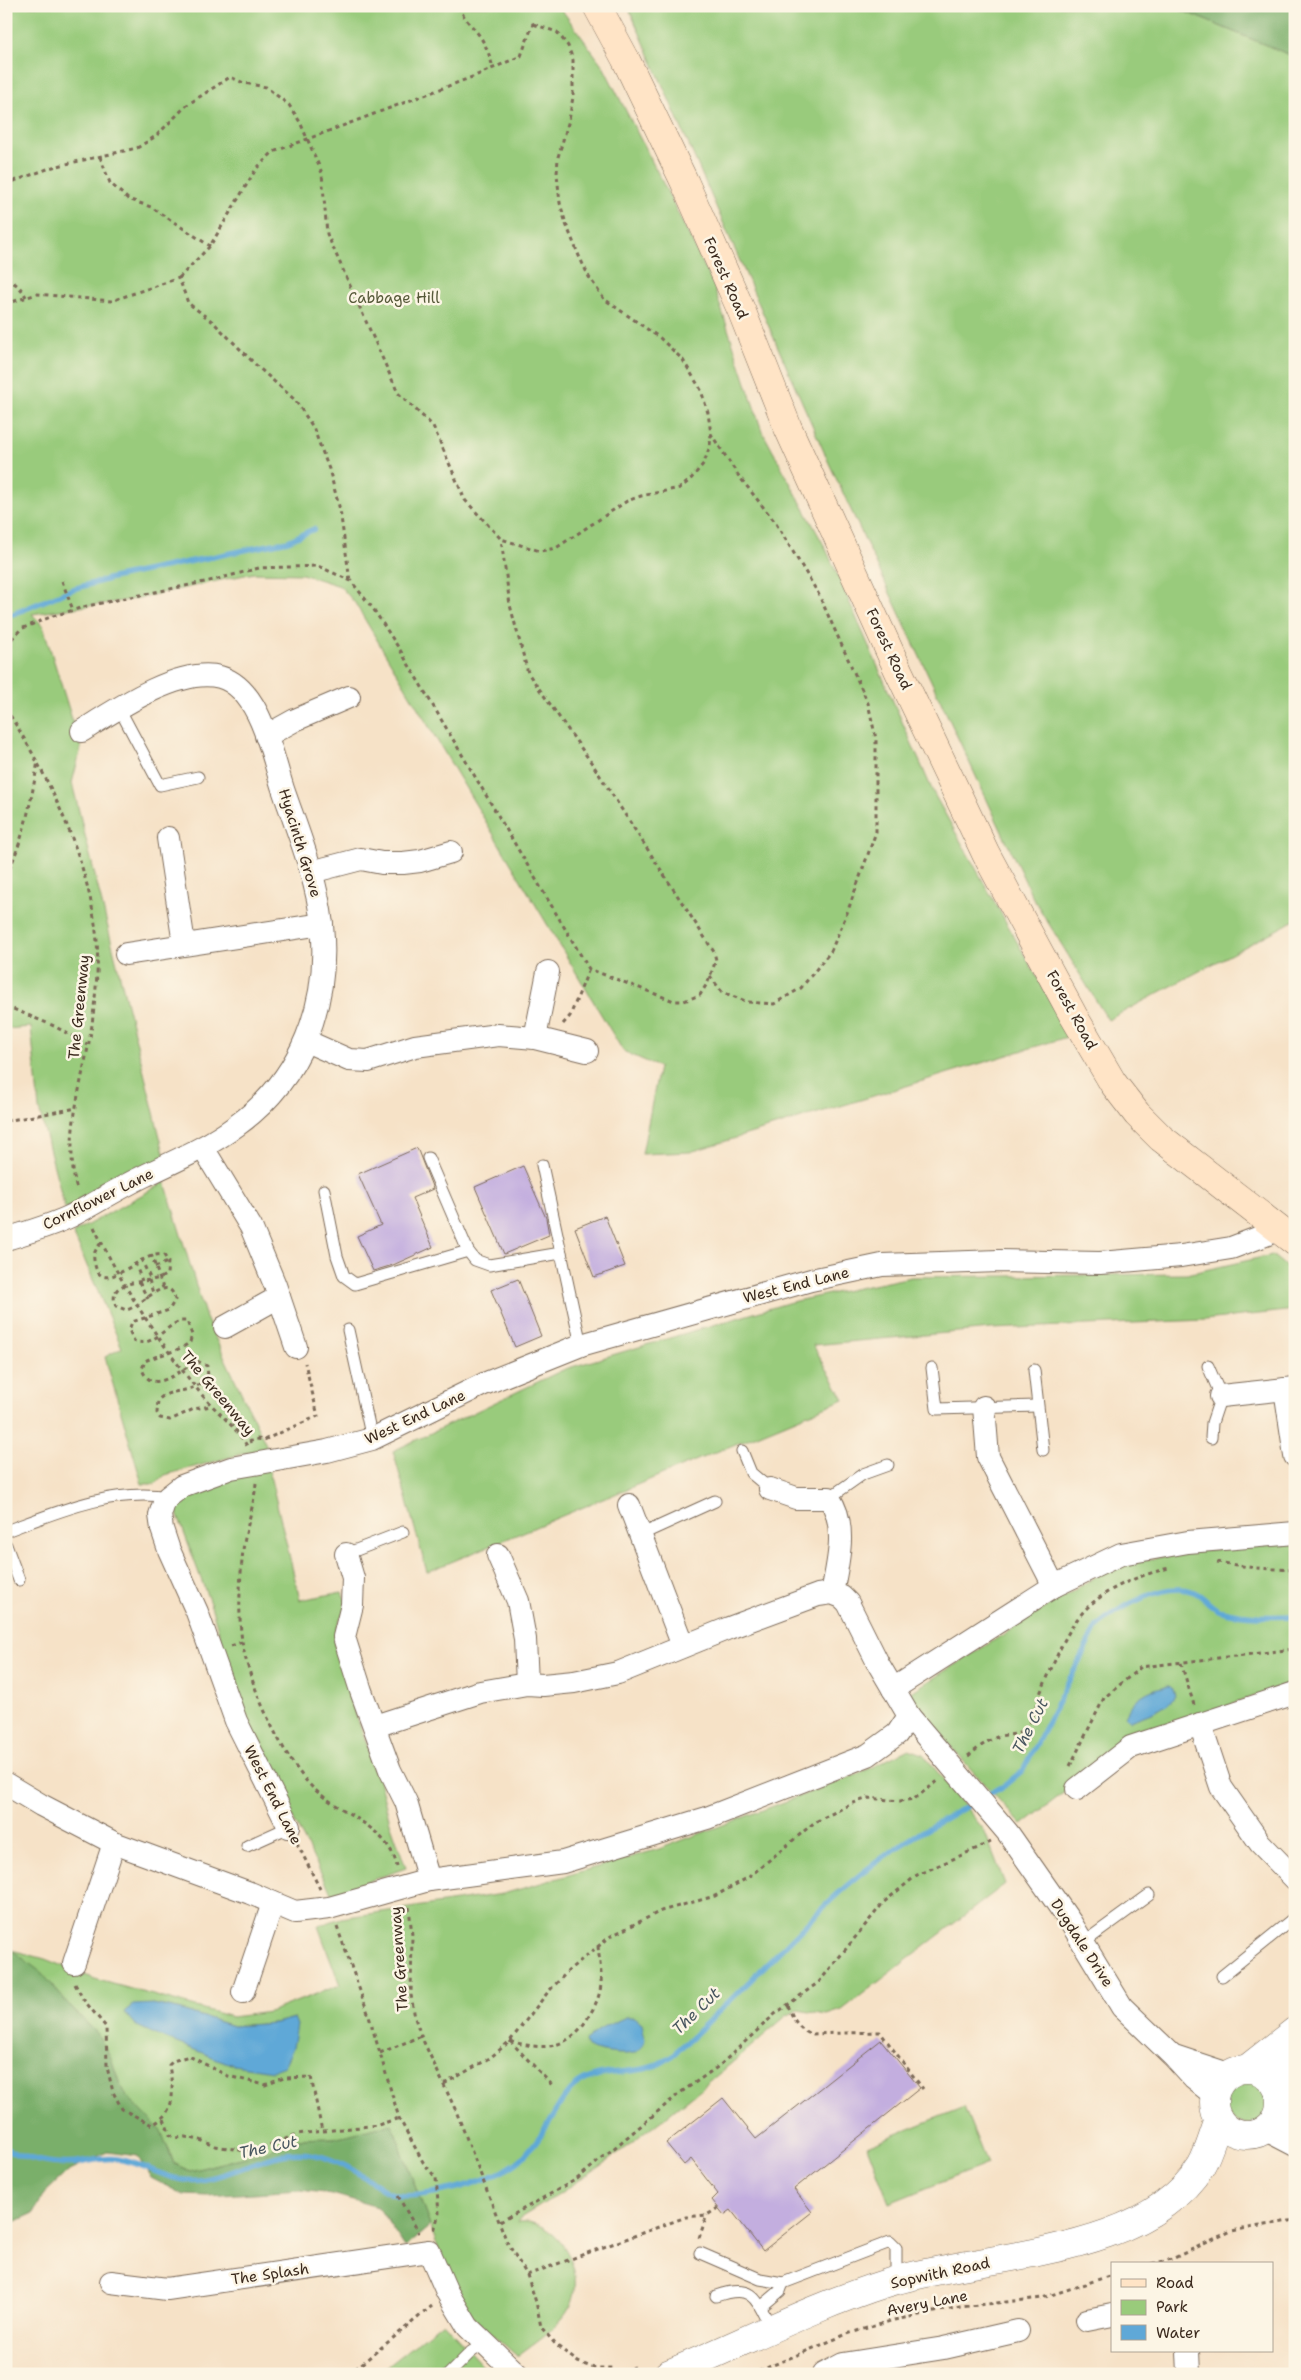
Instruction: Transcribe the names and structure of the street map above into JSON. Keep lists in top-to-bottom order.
{
  "streets": {
    "main road": ["Forest Road"],
    "street": [
      "Hyacinth Grove",
      "Cornflower Lane",
      "West End Lane",
      "Dugdale Drive",
      "Sopwith Road",
      "The Splash"
    ],
    "path": ["The Greenway", "Avery Lane"]
  },
  "crossings": [
    ["Forest Road", "West End Lane"],
    ["Hyacinth Grove", "Cornflower Lane"],
    ["West End Lane", "The Splash"],
    ["Dugdale Drive", "Sopwith Road"]
  ],
  "water": ["The Cut"],
  "parks": ["Cabbage Hill"],
  "legend": ["Road", "Park", "Water"]
}
